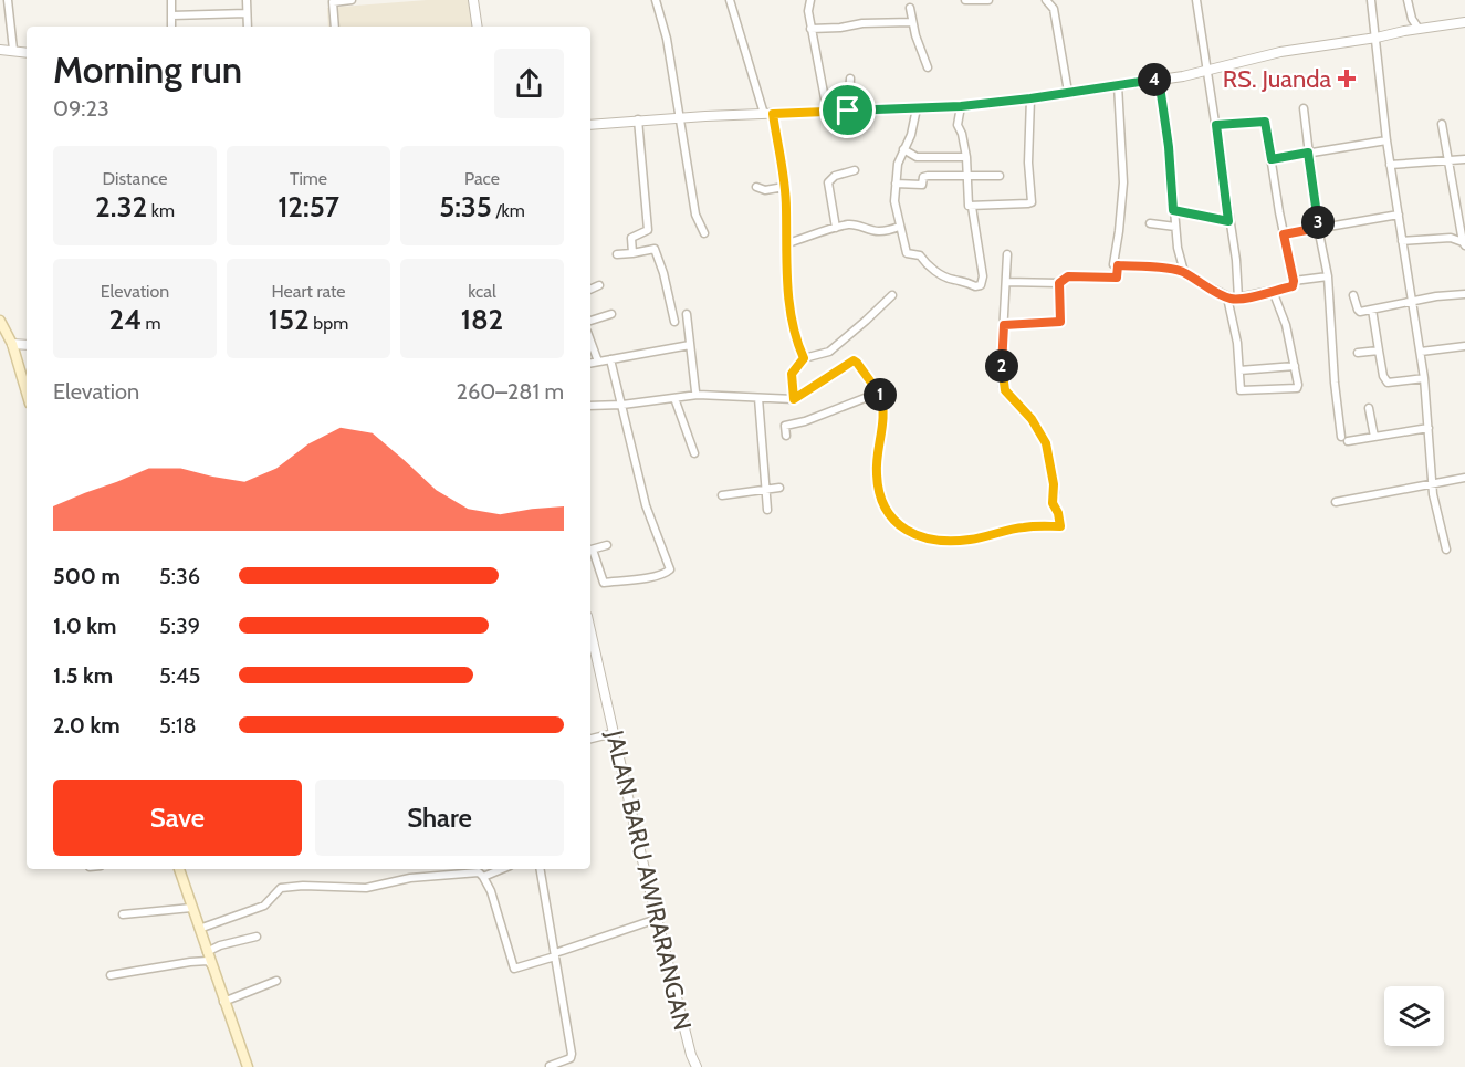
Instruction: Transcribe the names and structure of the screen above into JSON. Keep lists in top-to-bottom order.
{
  "streets": {
    "street": ["JALAN BARU AWIRARANGAN"]
  },
  "places": {
    "health": ["RS. Juanda"]
  },
  "page": {
    "heading": ["Morning run", "09:23"],
    "pins": [
      "4",
      "3",
      "2",
      "1"
    ],
    "stats": [
      ["Distance", "2.32 km"],
      ["Time", "12:57"],
      ["Pace", "5:35 /km"],
      ["Elevation", "24 m"],
      ["Heart rate", "152 bpm"],
      ["kcal", "182"]
    ],
    "chart": ["Elevation", "260–281 m"],
    "list": [
      {
        "name": "500 m",
        "note": "5:36"
      },
      {
        "name": "1.0 km",
        "note": "5:39"
      },
      {
        "name": "1.5 km",
        "note": "5:45"
      },
      {
        "name": "2.0 km",
        "note": "5:18"
      }
    ],
    "buttons": ["Save", "Share"]
  }
}
